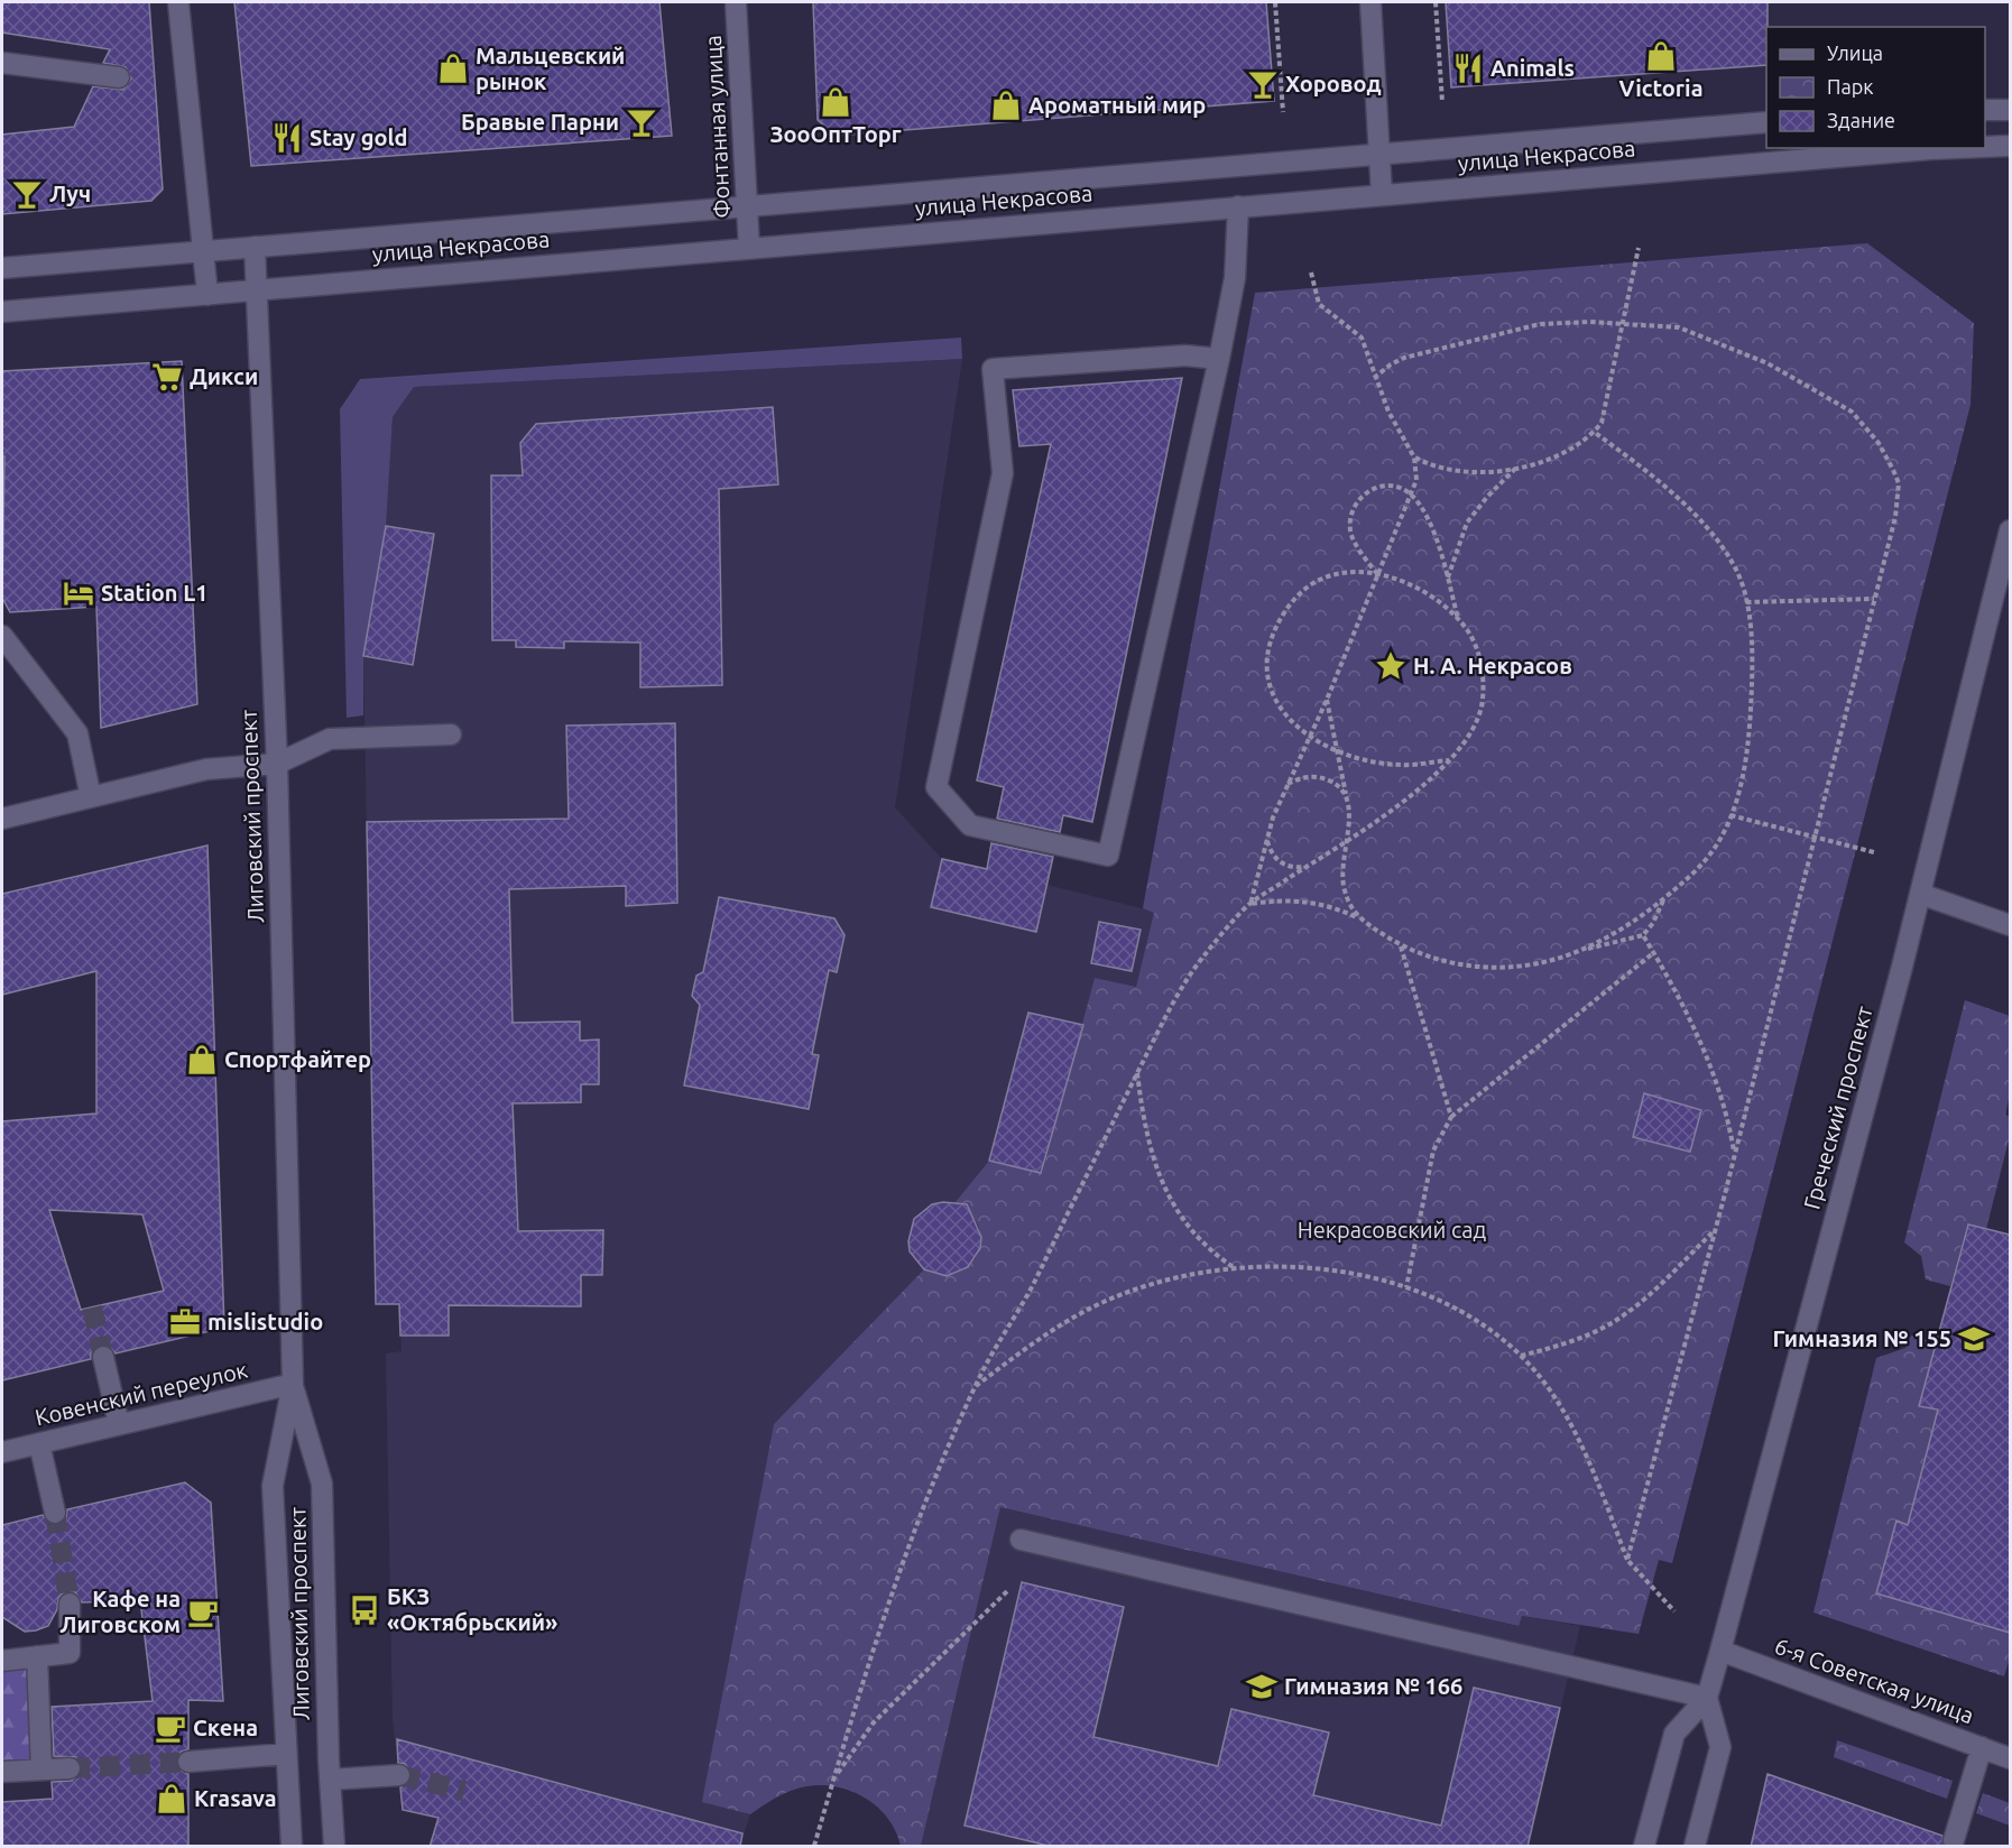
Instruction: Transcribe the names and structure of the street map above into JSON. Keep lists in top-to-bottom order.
{
  "streets": {
    "street": [
      "Фонтанная улица",
      "улица Некрасова",
      "Лиговский проспект",
      "Греческий проспект",
      "Ковенский переулок",
      "6-я Советская улица"
    ]
  },
  "crossings": [
    ["Фонтанная улица", "улица Некрасова"],
    ["улица Некрасова", "Лиговский проспект"],
    ["Лиговский проспект", "Ковенский переулок"],
    ["Греческий проспект", "6-я Советская улица"]
  ],
  "parks": ["Некрасовский сад"],
  "places": {
    "shop": [
      "Victoria",
      "Мальцевский рынок",
      "ЗооОптТорг",
      "Ароматный мир",
      "Спортфайтер",
      "Krasava"
    ],
    "restaurant": ["Animals", "Stay gold"],
    "bar": ["Хоровод", "Бравые Парни", "Луч"],
    "supermarket": ["Дикси"],
    "hotel": ["Station L1"],
    "place": ["Н. А. Некрасов"],
    "office": ["mislistudio"],
    "school or university": ["Гимназия № 155", "Гимназия № 166"],
    "bus stop": ["БКЗ «Октябрьский»"],
    "cafe": ["Кафе на Лиговском", "Скена"]
  },
  "legend": ["Улица", "Парк", "Здание"]
}
